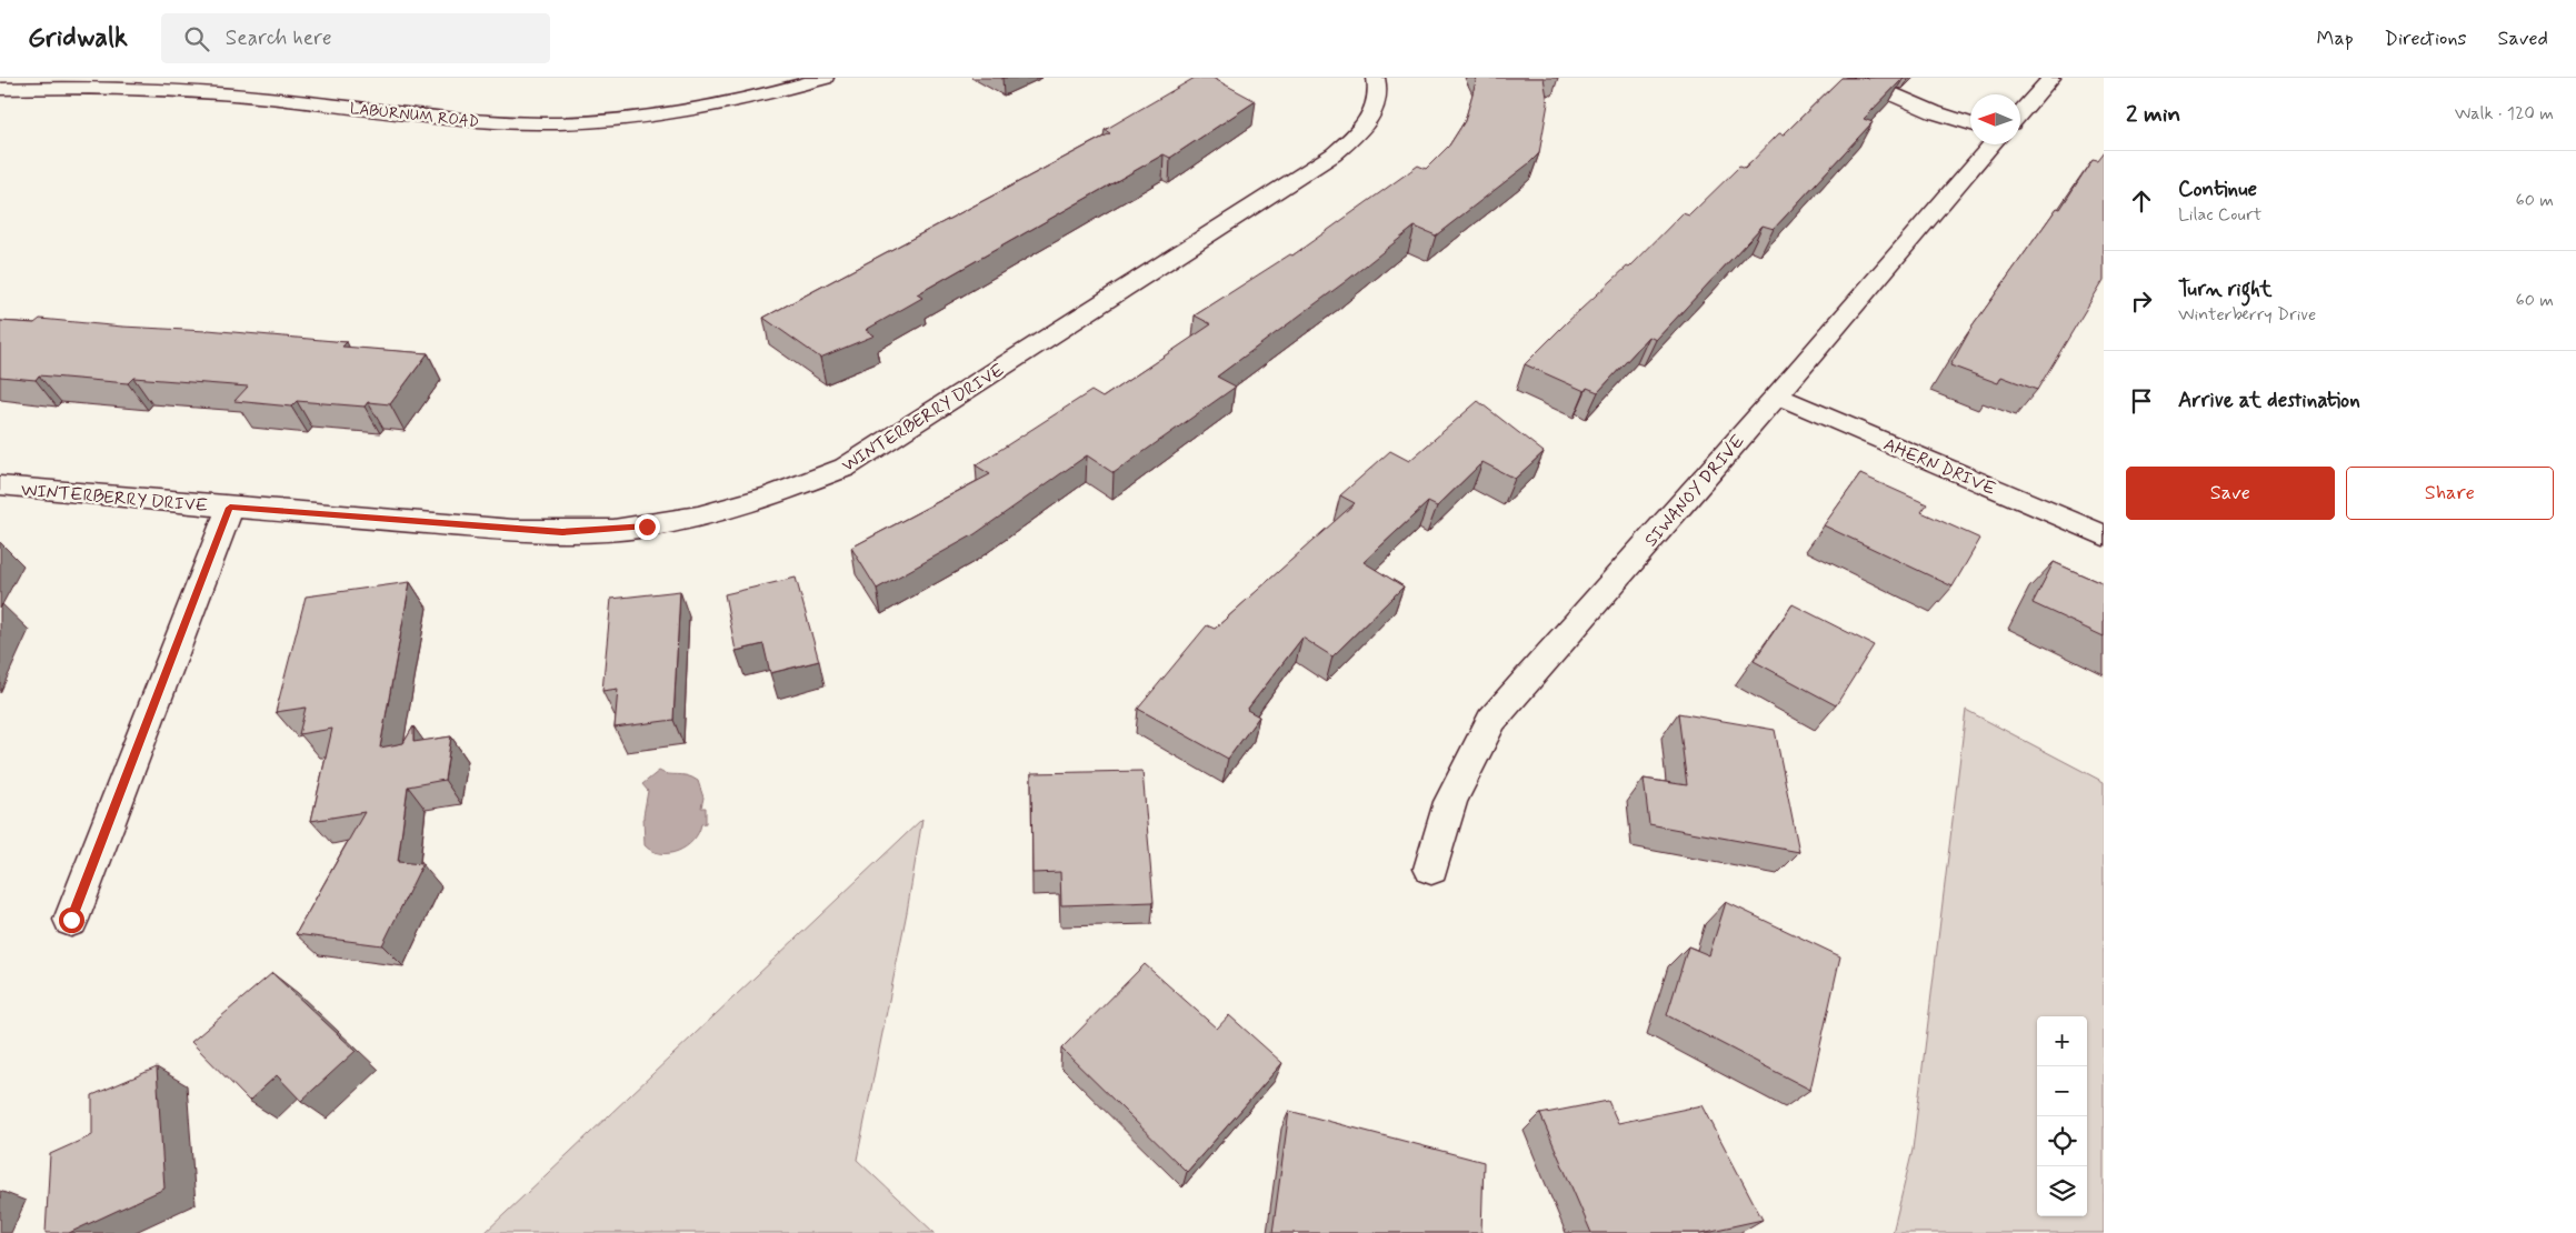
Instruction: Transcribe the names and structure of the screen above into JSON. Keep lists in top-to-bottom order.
{
  "streets": {
    "street": [
      "LABURNUM ROAD",
      "WINTERBERRY DRIVE",
      "AHERN DRIVE",
      "SIWANOY DRIVE"
    ]
  },
  "crossings": [
    ["AHERN DRIVE", "SIWANOY DRIVE"]
  ],
  "north": "left",
  "page": {
    "header": "Gridwalk",
    "search": "Search here",
    "nav": ["Map", "Directions", "Saved"],
    "heading": ["2 min", "Walk · 120 m"],
    "list": [
      ["Continue", "Lilac Court", "60 m"],
      ["Turn right", "Winterberry Drive", "60 m"],
      "Arrive at destination"
    ],
    "buttons": ["Save", "Share"],
    "map_buttons": ["+", "−"]
  }
}
